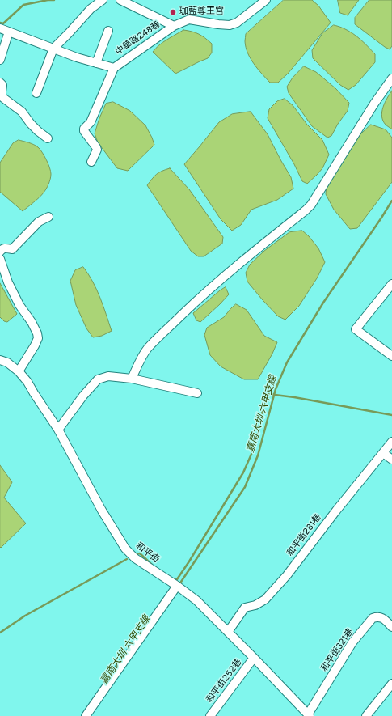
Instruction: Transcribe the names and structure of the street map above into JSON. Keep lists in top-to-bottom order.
{
  "streets": {
    "street": [
      "中華路248巷",
      "和平街281巷",
      "和平街",
      "和平街321巷",
      "和平街252巷"
    ]
  },
  "crossings": [
    ["和平街281巷", "和平街"],
    ["和平街", "和平街321巷"],
    ["和平街", "和平街252巷"]
  ],
  "water": ["嘉南大圳 六甲支線"],
  "places": ["珈藍尊王宮"]
}
